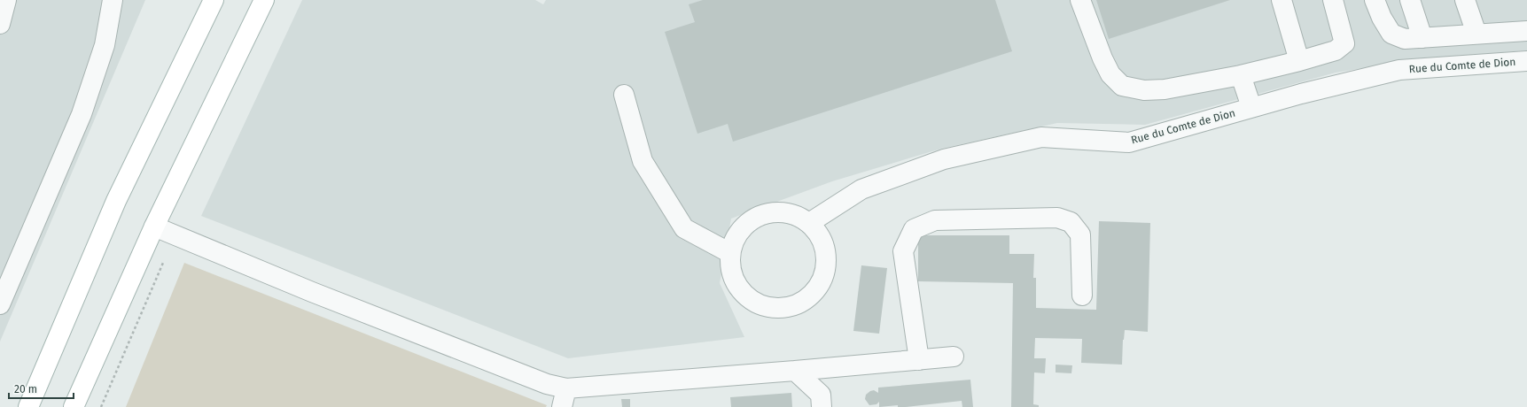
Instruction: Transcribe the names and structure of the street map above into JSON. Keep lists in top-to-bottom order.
{
  "streets": {
    "lane": ["Rue du Comte de Dion"]
  },
  "scale_bar": "20 m"
}
